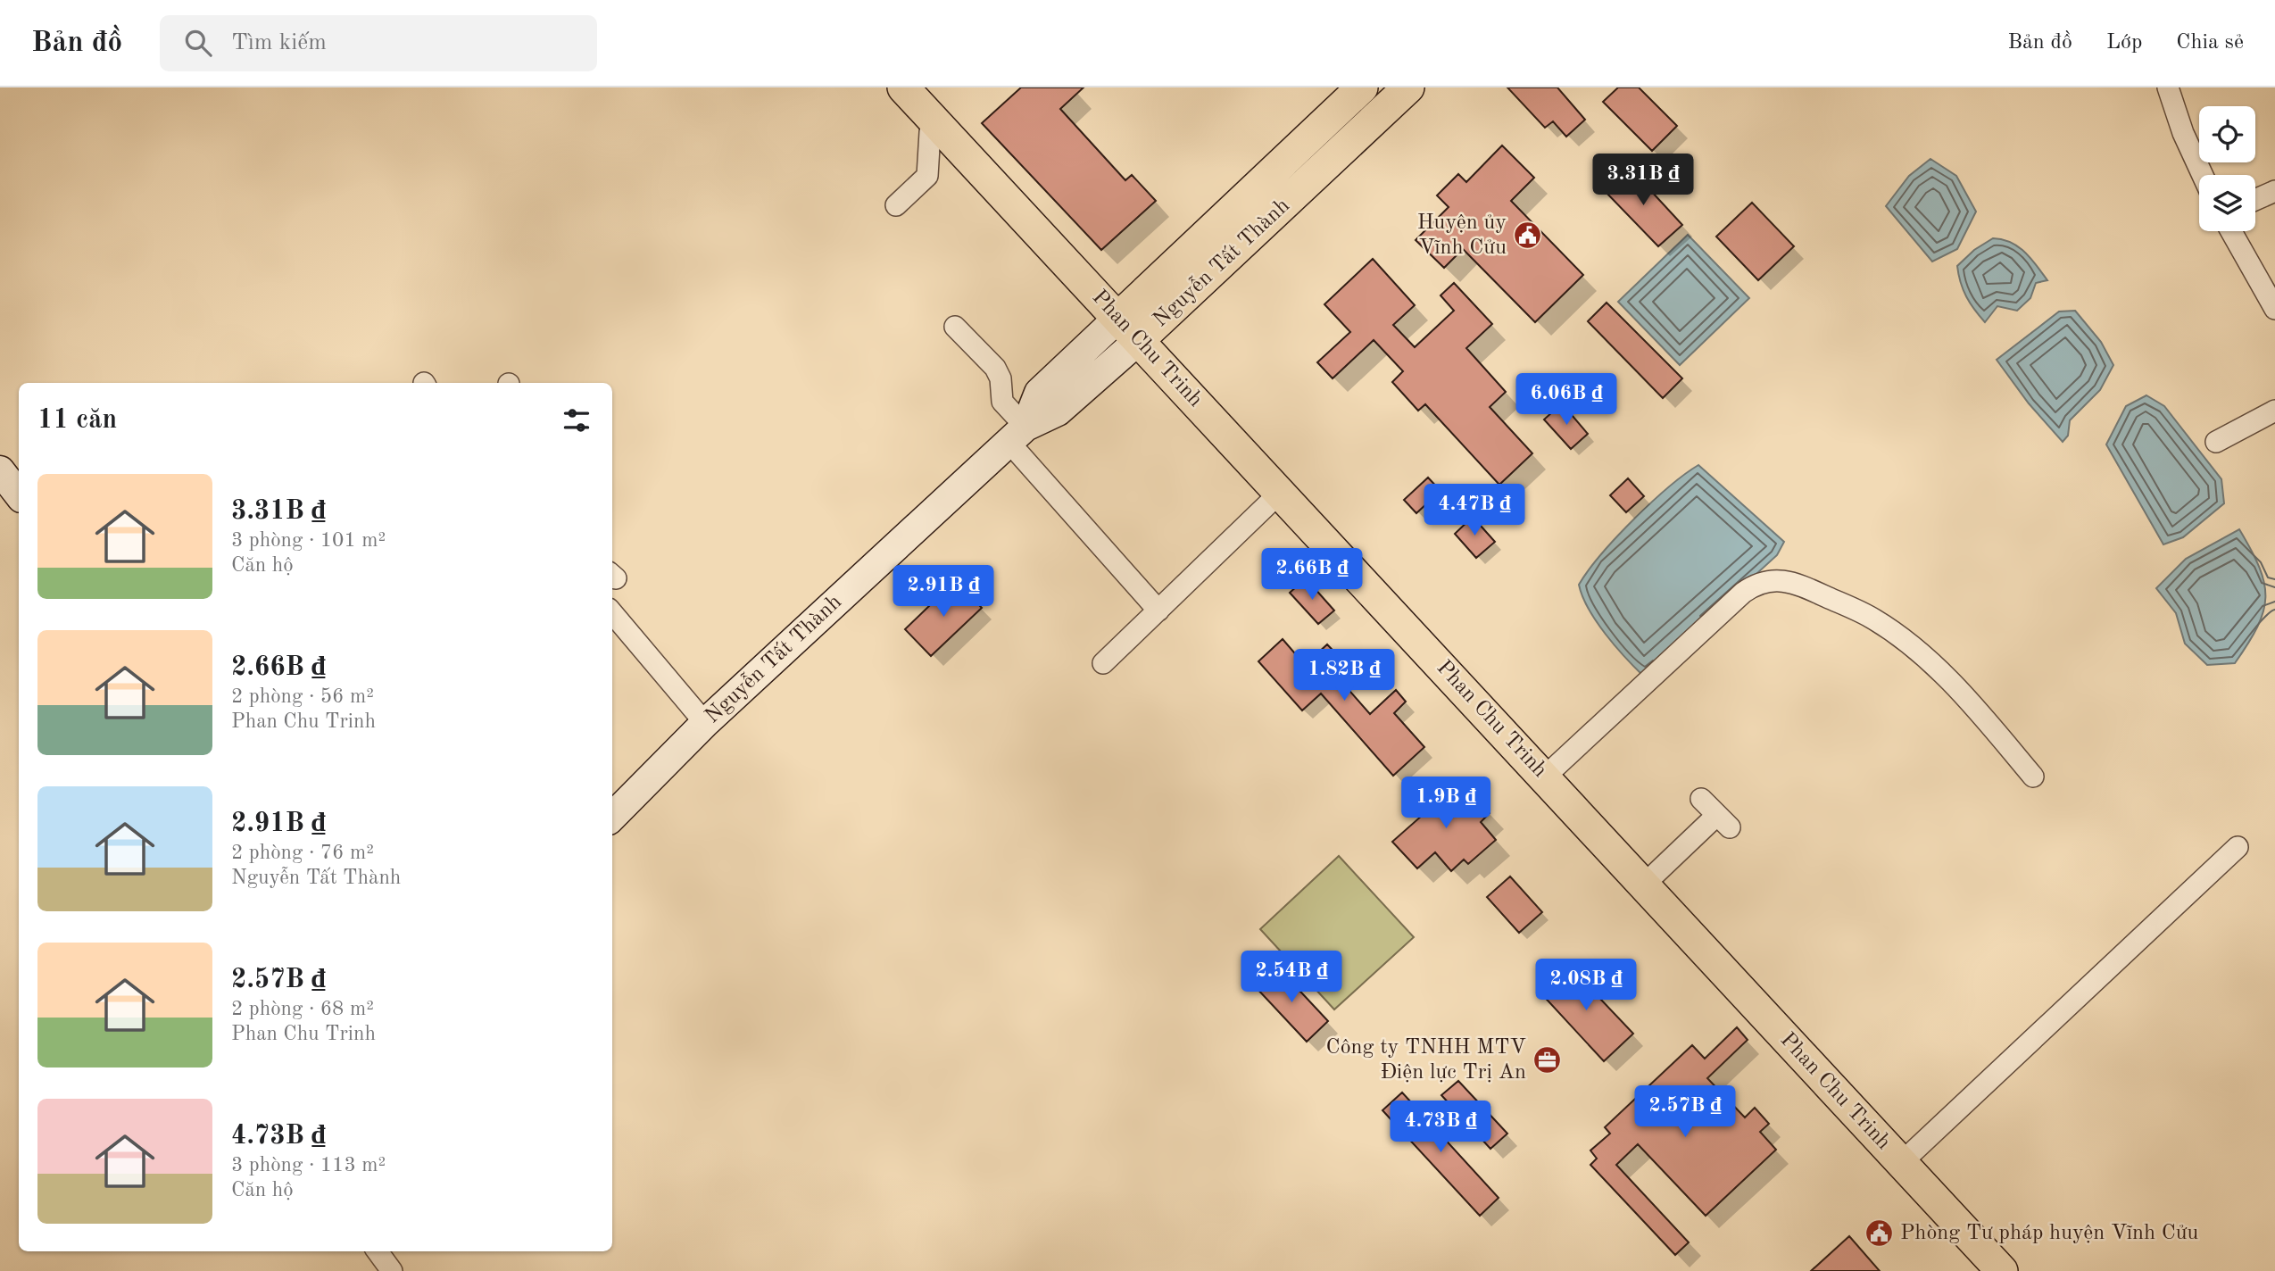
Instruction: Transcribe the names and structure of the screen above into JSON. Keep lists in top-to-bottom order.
{
  "streets": {
    "main road": ["Nguyễn Tất Thành", "Phan Chu Trinh"]
  },
  "crossings": [
    ["Nguyễn Tất Thành", "Phan Chu Trinh"]
  ],
  "places": {
    "public building": ["Huyện ủy Vĩnh Cửu", "Phòng Tư pháp huyện Vĩnh Cửu"],
    "office": ["Công ty TNHH MTV Điện lực Trị An"]
  },
  "page": {
    "header": "Bản đồ",
    "search": "Tìm kiếm",
    "nav": ["Bản đồ", "Lớp", "Chia sẻ"],
    "price": [
      "3.31B ₫",
      "6.06B ₫",
      "4.47B ₫",
      "2.66B ₫",
      "2.91B ₫",
      "1.82B ₫",
      "1.9B ₫",
      "2.54B ₫",
      "2.08B ₫",
      "2.57B ₫",
      "4.73B ₫"
    ],
    "heading": "11 căn",
    "list": [
      {
        "name": "3.31B ₫",
        "note": "3 phòng · 101 m² · Căn hộ"
      },
      {
        "name": "2.66B ₫",
        "note": "2 phòng · 56 m² · Phan Chu Trinh"
      },
      {
        "name": "2.91B ₫",
        "note": "2 phòng · 76 m² · Nguyễn Tất Thành"
      },
      {
        "name": "2.57B ₫",
        "note": "2 phòng · 68 m² · Phan Chu Trinh"
      },
      {
        "name": "4.73B ₫",
        "note": "3 phòng · 113 m² · Căn hộ"
      }
    ]
  }
}
